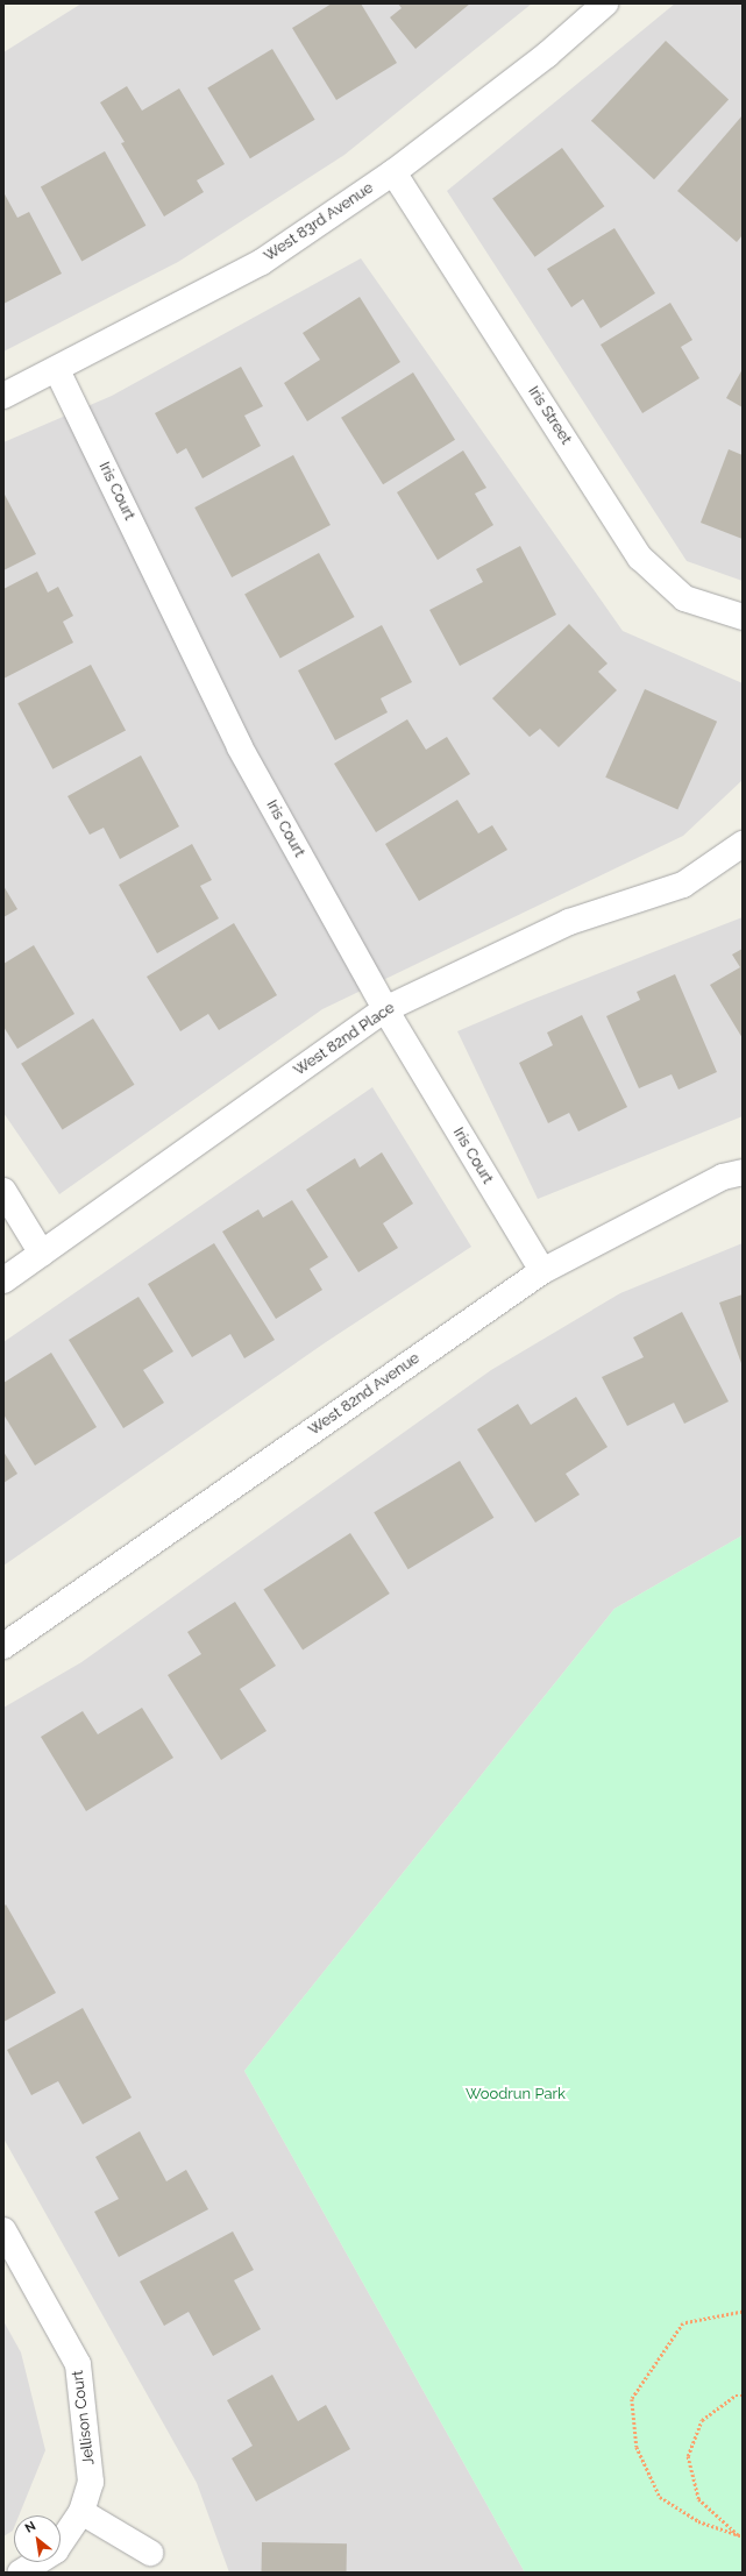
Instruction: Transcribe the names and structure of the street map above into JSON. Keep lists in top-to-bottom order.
{
  "streets": {
    "street": [
      "West 83rd Avenue",
      "Iris Street",
      "Iris Court",
      "West 82nd Place",
      "West 82nd Avenue",
      "Jellison Court"
    ]
  },
  "crossings": [
    ["West 83rd Avenue", "Iris Street"],
    ["West 83rd Avenue", "Iris Court"],
    ["Iris Court", "West 82nd Place"],
    ["Iris Court", "West 82nd Avenue"]
  ],
  "parks": ["Woodrun Park"],
  "north": "top left"
}
